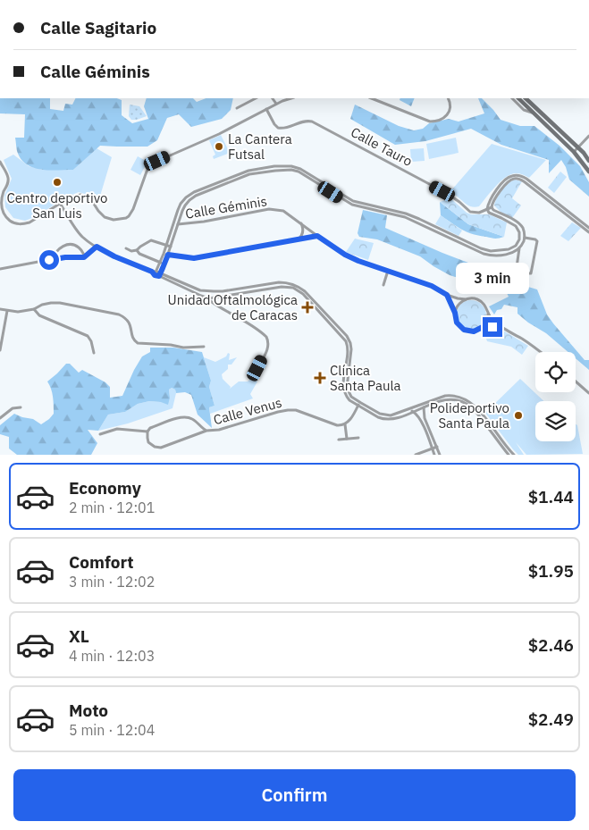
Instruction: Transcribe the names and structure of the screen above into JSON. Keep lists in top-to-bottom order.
{
  "streets": {
    "street": ["Calle Tauro", "Calle Géminis", "Calle Venus"]
  },
  "places": {
    "other": ["La Cantera Futsal", "Centro deportivo San Luis", "Polideportivo Santa Paula"],
    "health": ["Unidad Oftalmológica de Caracas", "Clínica Santa Paula"]
  },
  "page": {
    "banner": ["Calle Sagitario", "Calle Géminis"],
    "bubble": "3 min",
    "list": [
      {
        "name": "Economy",
        "note": "2 min · 12:01",
        "value": "$1.44"
      },
      {
        "name": "Comfort",
        "note": "3 min · 12:02",
        "value": "$1.95"
      },
      {
        "name": "XL",
        "note": "4 min · 12:03",
        "value": "$2.46"
      },
      {
        "name": "Moto",
        "note": "5 min · 12:04",
        "value": "$2.49"
      }
    ],
    "buttons": "Confirm"
  }
}
